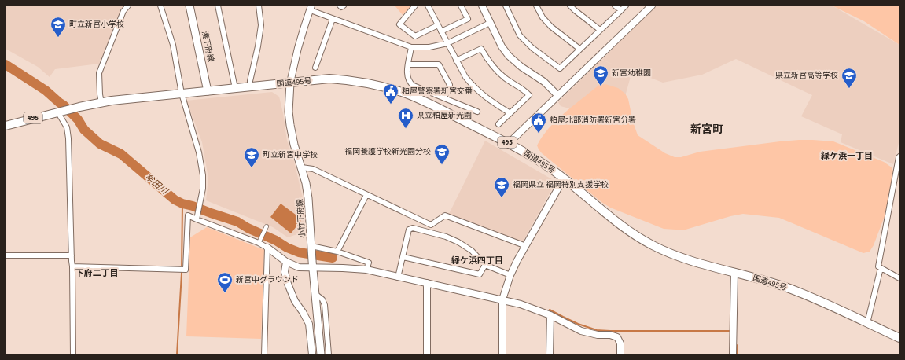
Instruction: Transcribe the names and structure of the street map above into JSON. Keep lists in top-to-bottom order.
{
  "streets": {
    "highway": ["国道495号", "495"],
    "main road": ["湊下府線", "小竹下府線"]
  },
  "crossings": [
    ["湊下府線", "国道495号"],
    ["国道495号", "495"],
    ["国道495号", "小竹下府線"]
  ],
  "districts": [
    "新宮町",
    "緑ケ浜一丁目",
    "緑ケ浜四丁目",
    "下府二丁目"
  ],
  "water": ["牟田川"],
  "places": {
    "school or university": [
      "町立新宮小学校",
      "新宮幼稚園",
      "県立新宮高等学校",
      "福岡養護学校新光園分校",
      "町立新宮中学校",
      "福岡県立 福岡特別支援学校"
    ],
    "public building": ["粕屋警察署新宮交番", "粕屋北部消防署新宮分署"],
    "hospital": ["県立粕屋新光園"],
    "sports": ["新宮中グラウンド"]
  }
}
